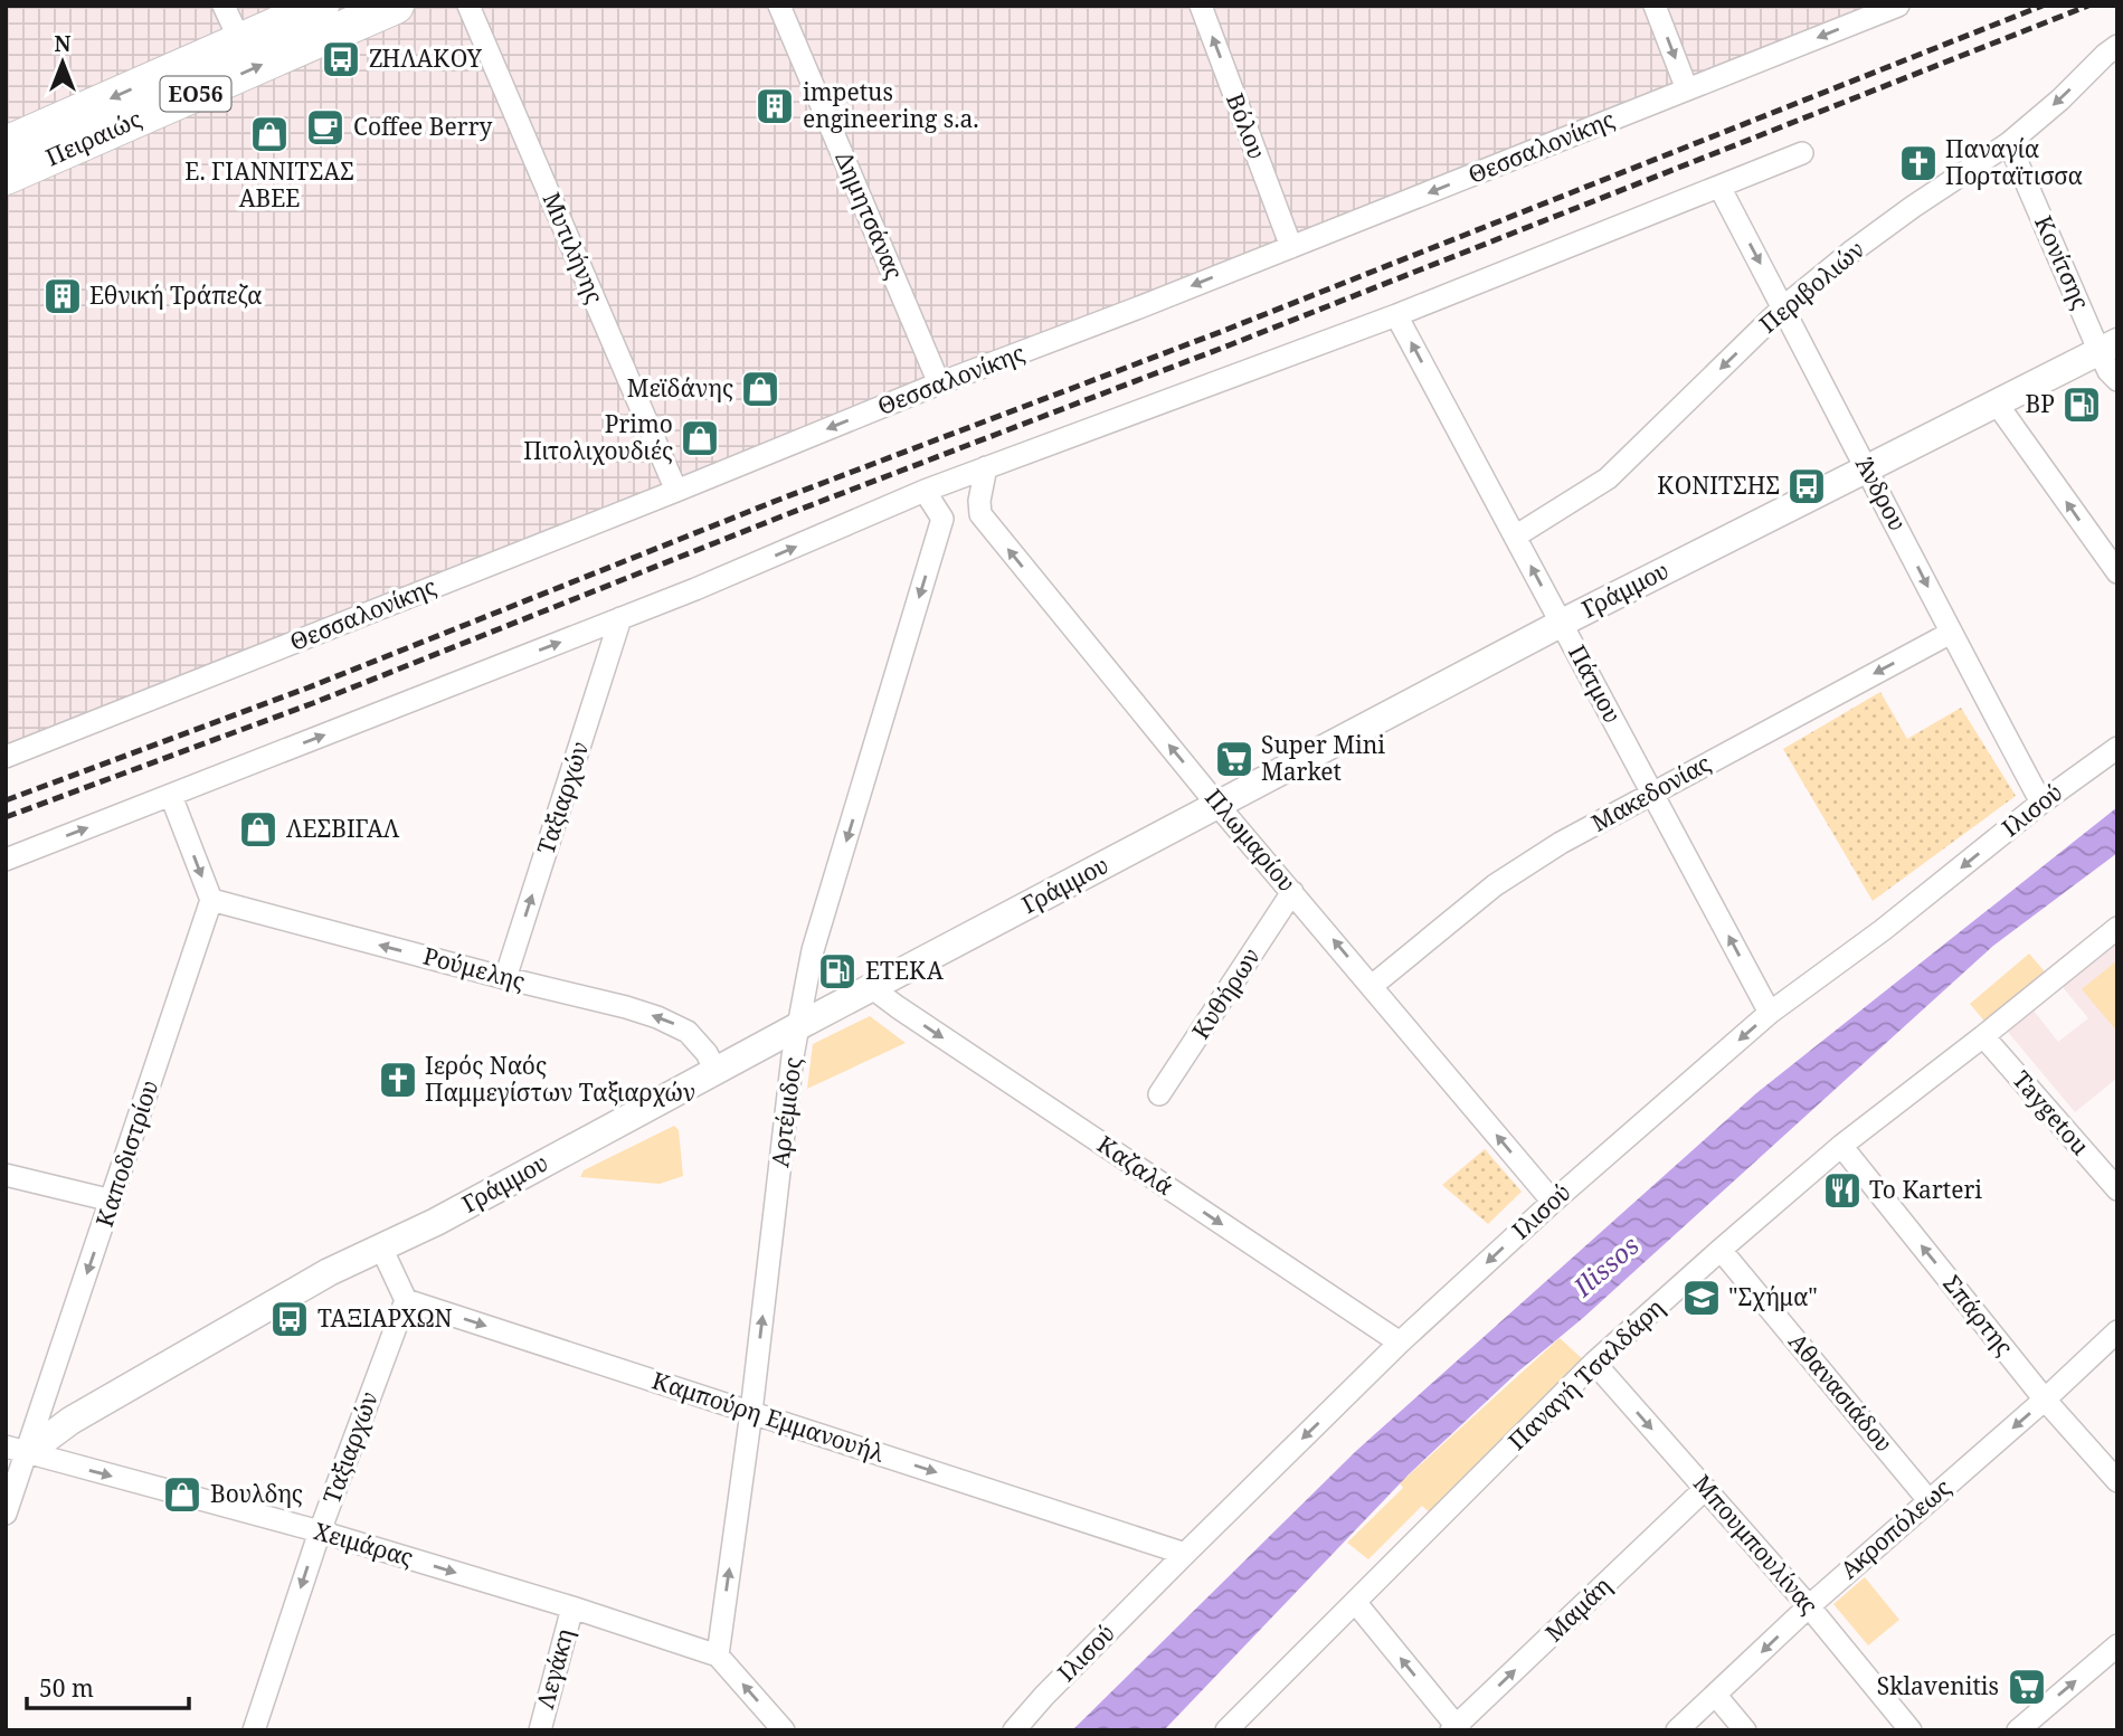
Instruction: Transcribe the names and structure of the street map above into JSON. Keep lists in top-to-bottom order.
{
  "streets": {
    "main road": ["ΕΟ56", "Πειραιώς"],
    "street": [
      "Βόλου",
      "Θεσσαλονίκης",
      "Δημητσάνας",
      "Μυτιλήνης",
      "Κονίτσης",
      "Περιβολιών",
      "Άνδρου",
      "Γράμμου",
      "Πάτμου",
      "Μακεδονίας",
      "Ταξιαρχών",
      "Ιλισού",
      "Πλωμαρίου",
      "Ρούμελης",
      "Κυθήρων",
      "Αρτέμιδος",
      "Taygetou",
      "Καποδιστρίου",
      "Καζαλά",
      "Σπάρτης",
      "Παναγή Τσαλδάρη",
      "Αθανασιάδου",
      "Καμπούρη Εμμανουήλ",
      "Ακροπόλεως",
      "Χειμάρας",
      "Μπουμπουλίνας",
      "Μαμάη",
      "Λεγάκη"
    ]
  },
  "crossings": [
    ["Βόλου", "Θεσσαλονίκης"],
    ["Θεσσαλονίκης", "Δημητσάνας"],
    ["Θεσσαλονίκης", "Μυτιλήνης"],
    ["Κονίτσης", "Περιβολιών"],
    ["Κονίτσης", "Γράμμου"],
    ["Περιβολιών", "Άνδρου"],
    ["Περιβολιών", "Πάτμου"],
    ["Άνδρου", "Γράμμου"],
    ["Άνδρου", "Μακεδονίας"],
    ["Άνδρου", "Ιλισού"],
    ["Γράμμου", "Πάτμου"],
    ["Γράμμου", "Πλωμαρίου"],
    ["Γράμμου", "Ρούμελης"],
    ["Γράμμου", "Αρτέμιδος"],
    ["Γράμμου", "Καποδιστρίου"],
    ["Γράμμου", "Καζαλά"],
    ["Γράμμου", "Χειμάρας"],
    ["Πάτμου", "Μακεδονίας"],
    ["Πάτμου", "Ιλισού"],
    ["Μακεδονίας", "Πλωμαρίου"],
    ["Ταξιαρχών", "Ρούμελης"],
    ["Ταξιαρχών", "Καμπούρη Εμμανουήλ"],
    ["Ταξιαρχών", "Χειμάρας"],
    ["Ιλισού", "Πλωμαρίου"],
    ["Ιλισού", "Καζαλά"],
    ["Ιλισού", "Καμπούρη Εμμανουήλ"],
    ["Πλωμαρίου", "Κυθήρων"],
    ["Ρούμελης", "Καποδιστρίου"],
    ["Αρτέμιδος", "Καμπούρη Εμμανουήλ"],
    ["Αρτέμιδος", "Χειμάρας"],
    ["Taygetou", "Παναγή Τσαλδάρη"],
    ["Καποδιστρίου", "Χειμάρας"],
    ["Σπάρτης", "Παναγή Τσαλδάρη"],
    ["Σπάρτης", "Ακροπόλεως"],
    ["Παναγή Τσαλδάρη", "Αθανασιάδου"],
    ["Παναγή Τσαλδάρη", "Μπουμπουλίνας"],
    ["Αθανασιάδου", "Ακροπόλεως"],
    ["Ακροπόλεως", "Μπουμπουλίνας"],
    ["Χειμάρας", "Λεγάκη"],
    ["Μπουμπουλίνας", "Μαμάη"]
  ],
  "one_way": [
    "Βόλου",
    "Περιβολιών",
    "Πάτμου",
    "Μακεδονίας",
    "Ιλισού",
    "Πλωμαρίου",
    "Ρούμελης",
    "Καποδιστρίου",
    "Καζαλά",
    "Σπάρτης",
    "Καμπούρη Εμμανουήλ",
    "Ακροπόλεως",
    "Χειμάρας",
    "Μαμάη"
  ],
  "water": ["Ilissos"],
  "places": {
    "bus stop": ["ΖΗΛΑΚΟΥ", "ΚΟΝΙΤΣΗΣ", "ΤΑΞΙΑΡΧΩΝ"],
    "building": ["impetus engineering s.a.", "Εθνική Τράπεζα"],
    "cafe": ["Coffee Berry"],
    "shop": [
      "Ε. ΓΙΑΝΝΙΤΣΑΣ ΑΒΕΕ",
      "Μεϊδάνης",
      "Primo Πιτολιχουδιές",
      "ΛΕΣΒΙΓΑΛ",
      "Βουλδης"
    ],
    "church": ["Παναγία Πορταϊτισσα", "Ιερός Ναός Παμμεγίστων Ταξιαρχών"],
    "fuel station": ["BP", "ΕΤΕΚΑ"],
    "supermarket": ["Super Mini Market", "Sklavenitis"],
    "restaurant": ["To Karteri"],
    "school or university": ["\"Σχήμα\""]
  },
  "scale_bar": "50 m",
  "north": "top"
}
